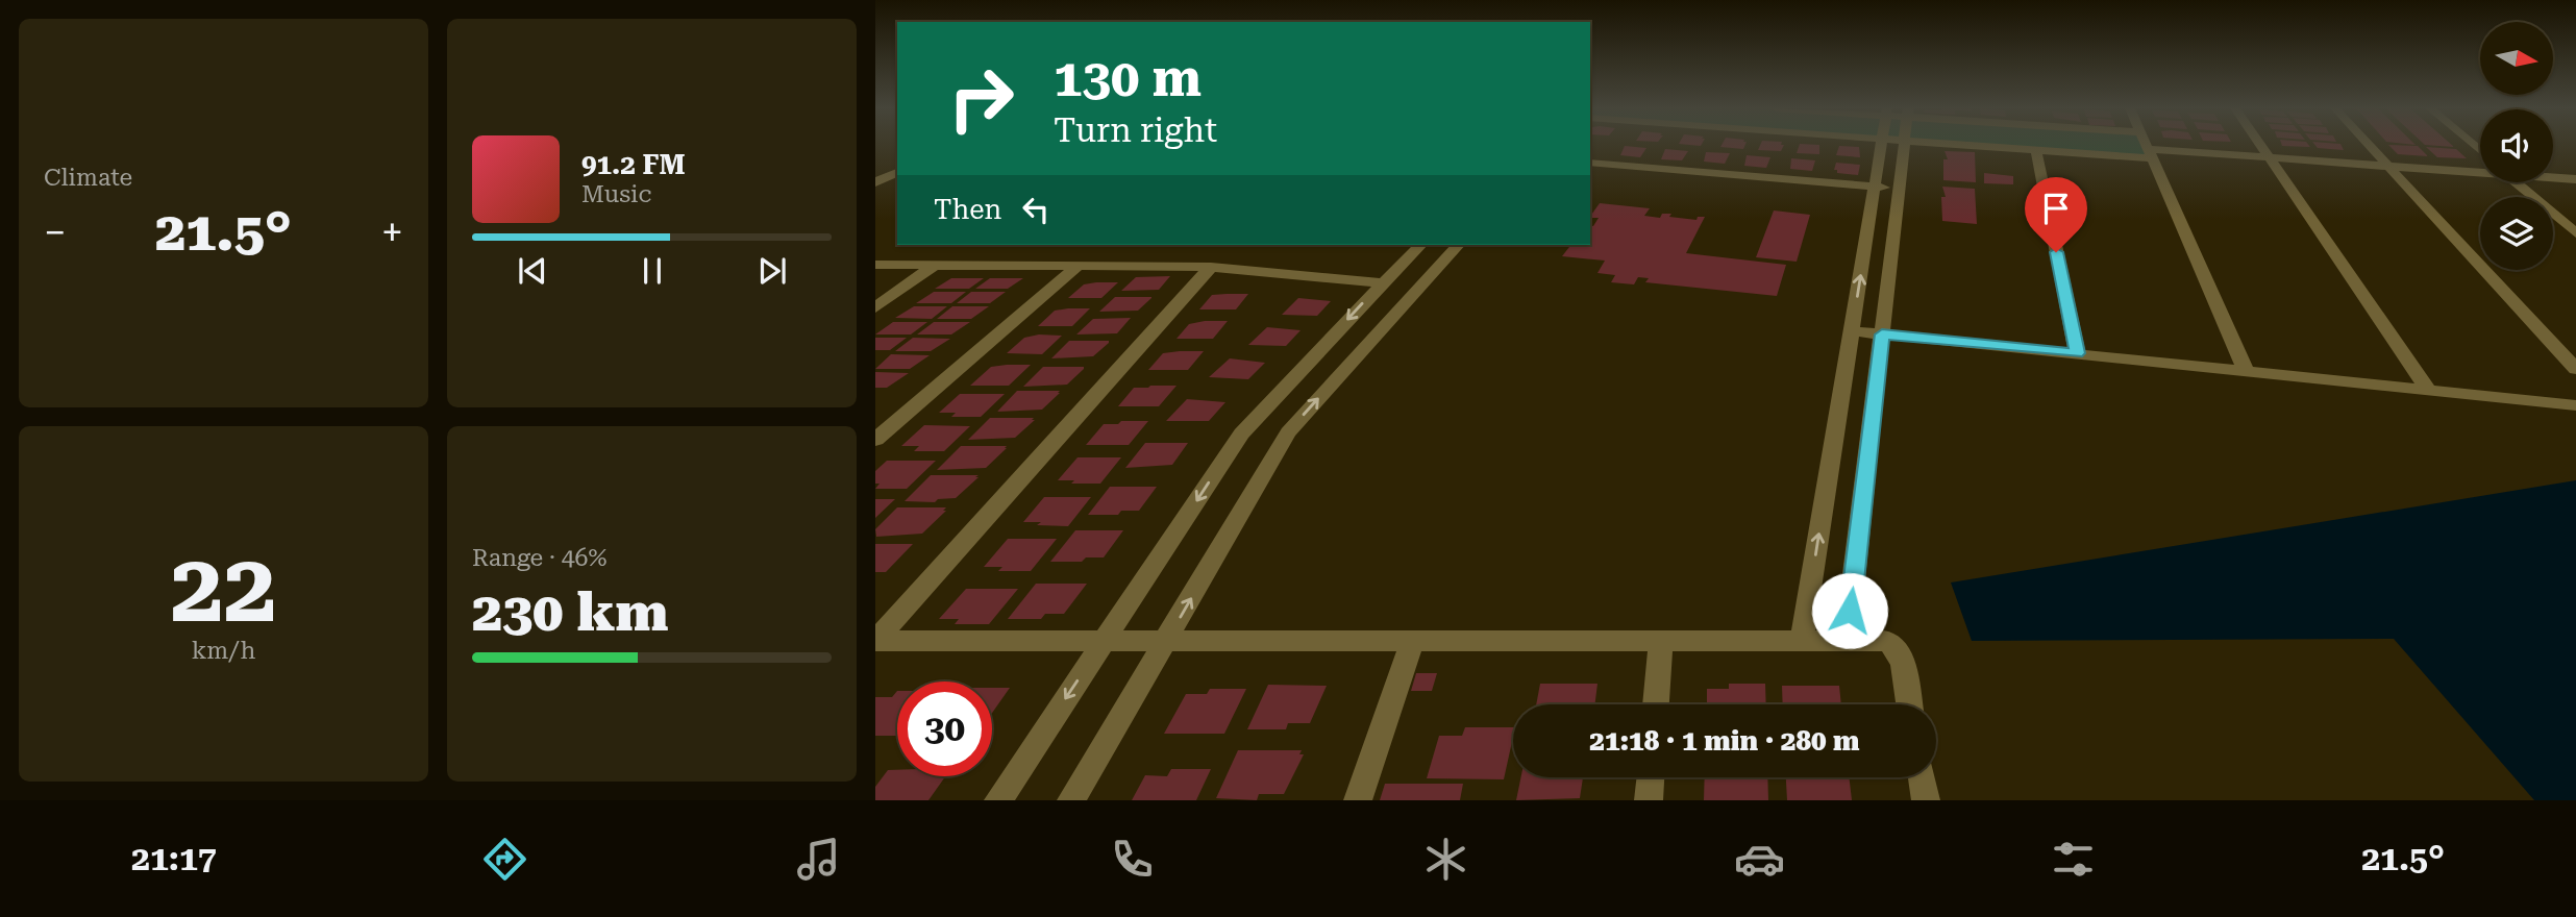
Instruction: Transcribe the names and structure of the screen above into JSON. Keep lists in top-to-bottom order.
{
  "north": "right",
  "page": {
    "tile": [
      "Climate",
      ["22", "km/h"],
      ["Range · 46%", "230 km"]
    ],
    "turn": ["130 m", "Turn right"],
    "song": ["91.2 FM", "Music"],
    "then": "Then",
    "heat": ["−", "21.5°", "+"],
    "limit": "30",
    "trip": "21:18 · 1 min · 280 m",
    "tabs": ["21:17", "21.5°"]
  }
}
